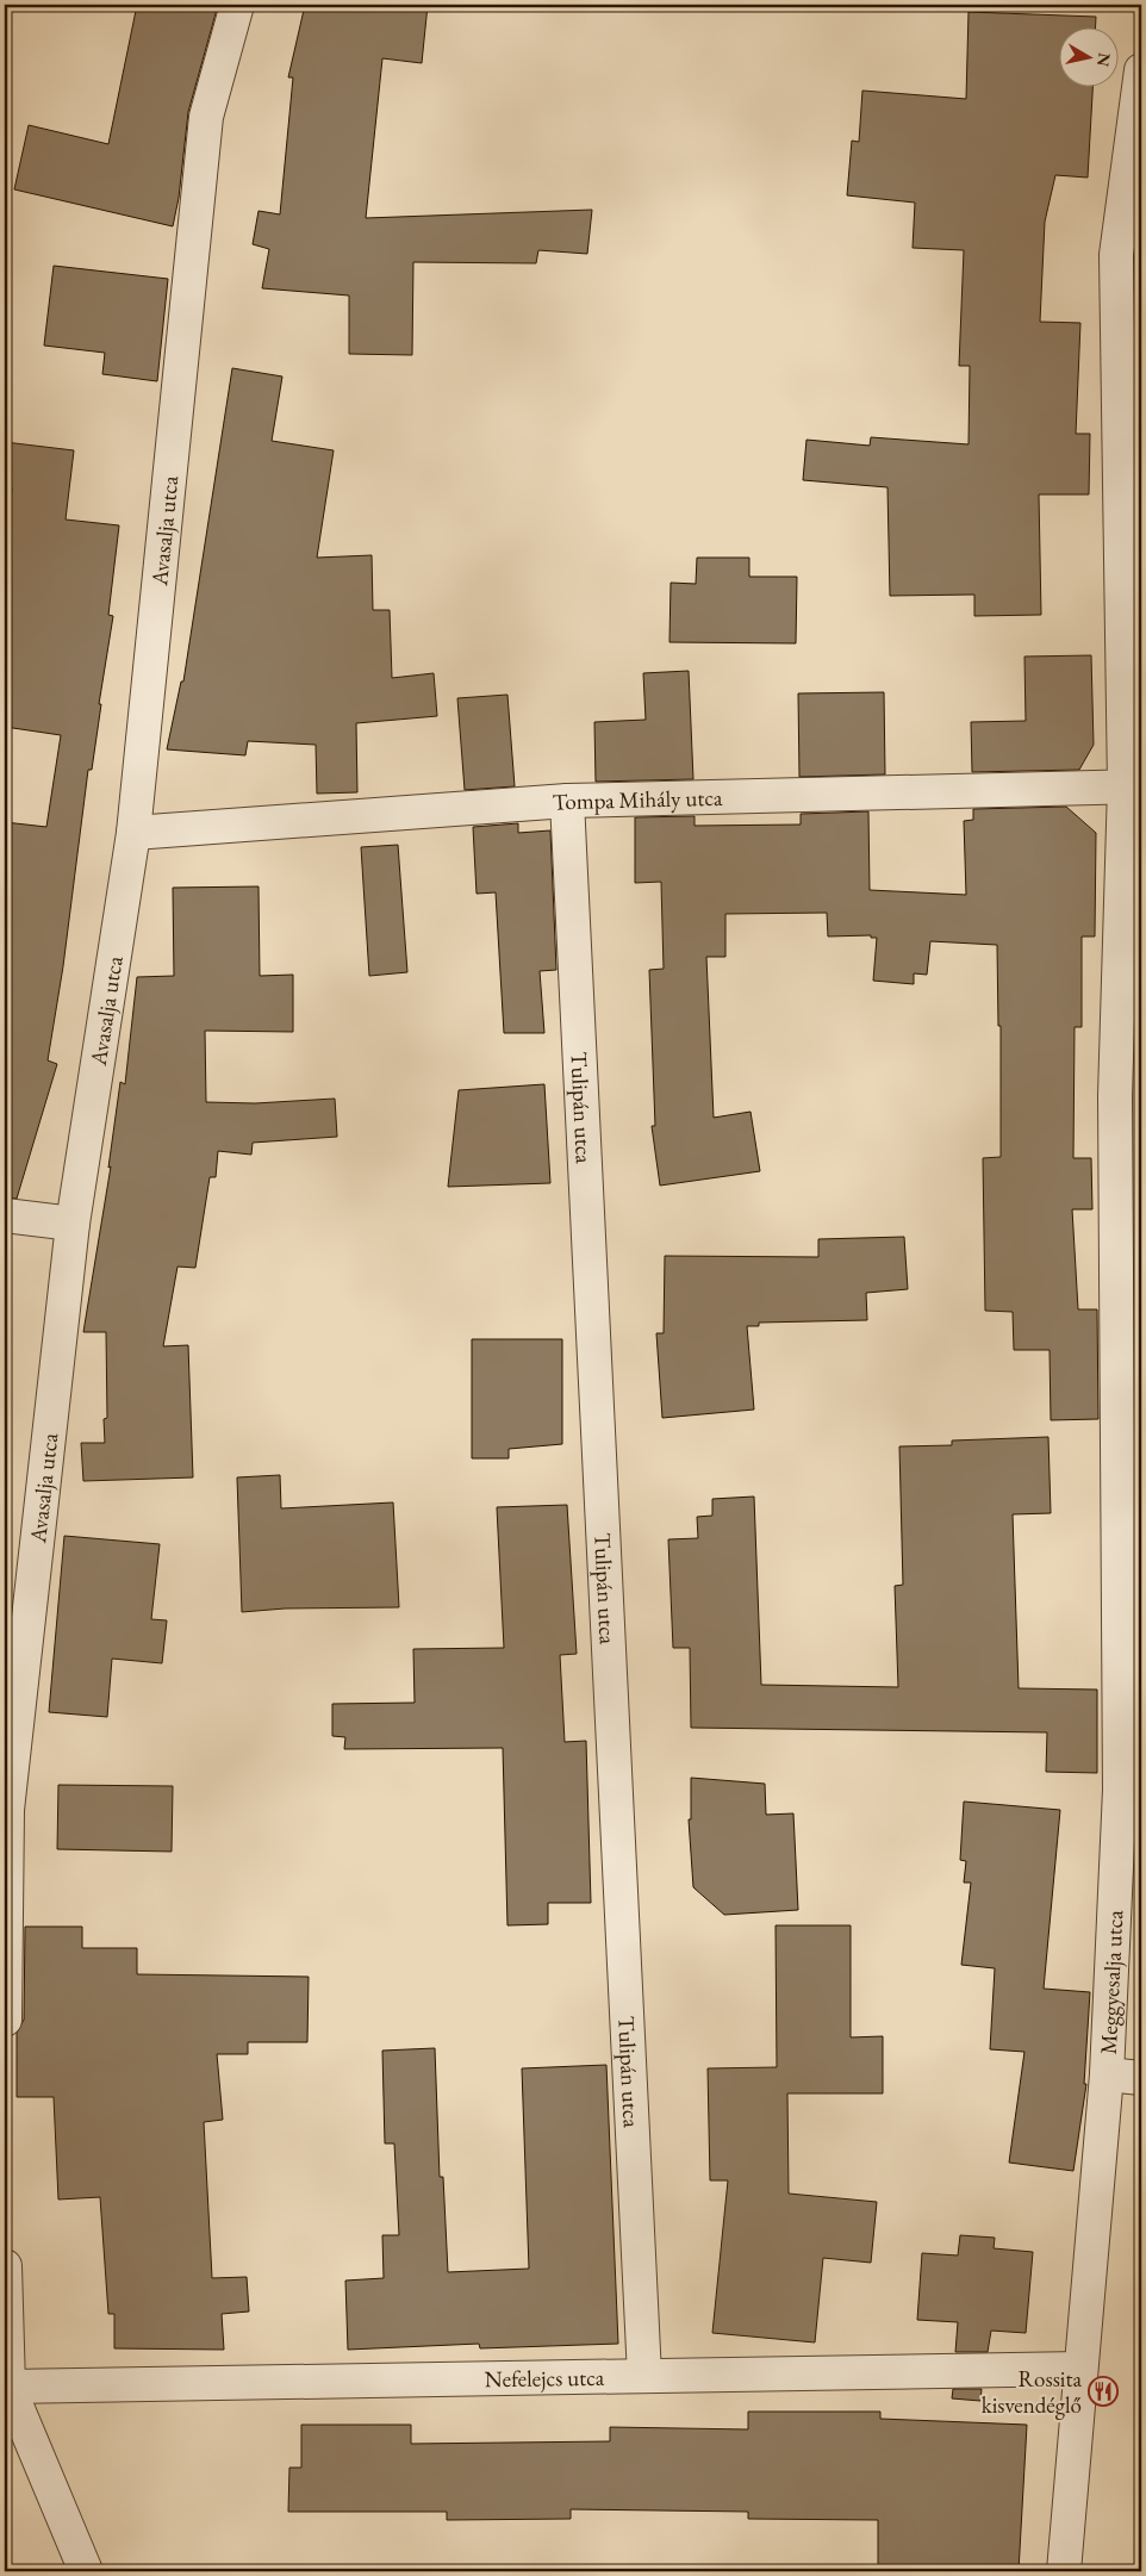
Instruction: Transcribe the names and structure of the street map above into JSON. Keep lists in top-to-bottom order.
{
  "streets": {
    "street": [
      "Avasalja utca",
      "Tompa Mihály utca",
      "Tulipán utca",
      "Meggyesalja utca",
      "Nefelejcs utca"
    ]
  },
  "crossings": [
    ["Avasalja utca", "Tompa Mihály utca"],
    ["Tompa Mihály utca", "Tulipán utca"],
    ["Tompa Mihály utca", "Meggyesalja utca"],
    ["Tulipán utca", "Nefelejcs utca"],
    ["Meggyesalja utca", "Nefelejcs utca"]
  ],
  "places": {
    "restaurant": ["Rossita kisvendéglő"]
  },
  "north": "right"
}
